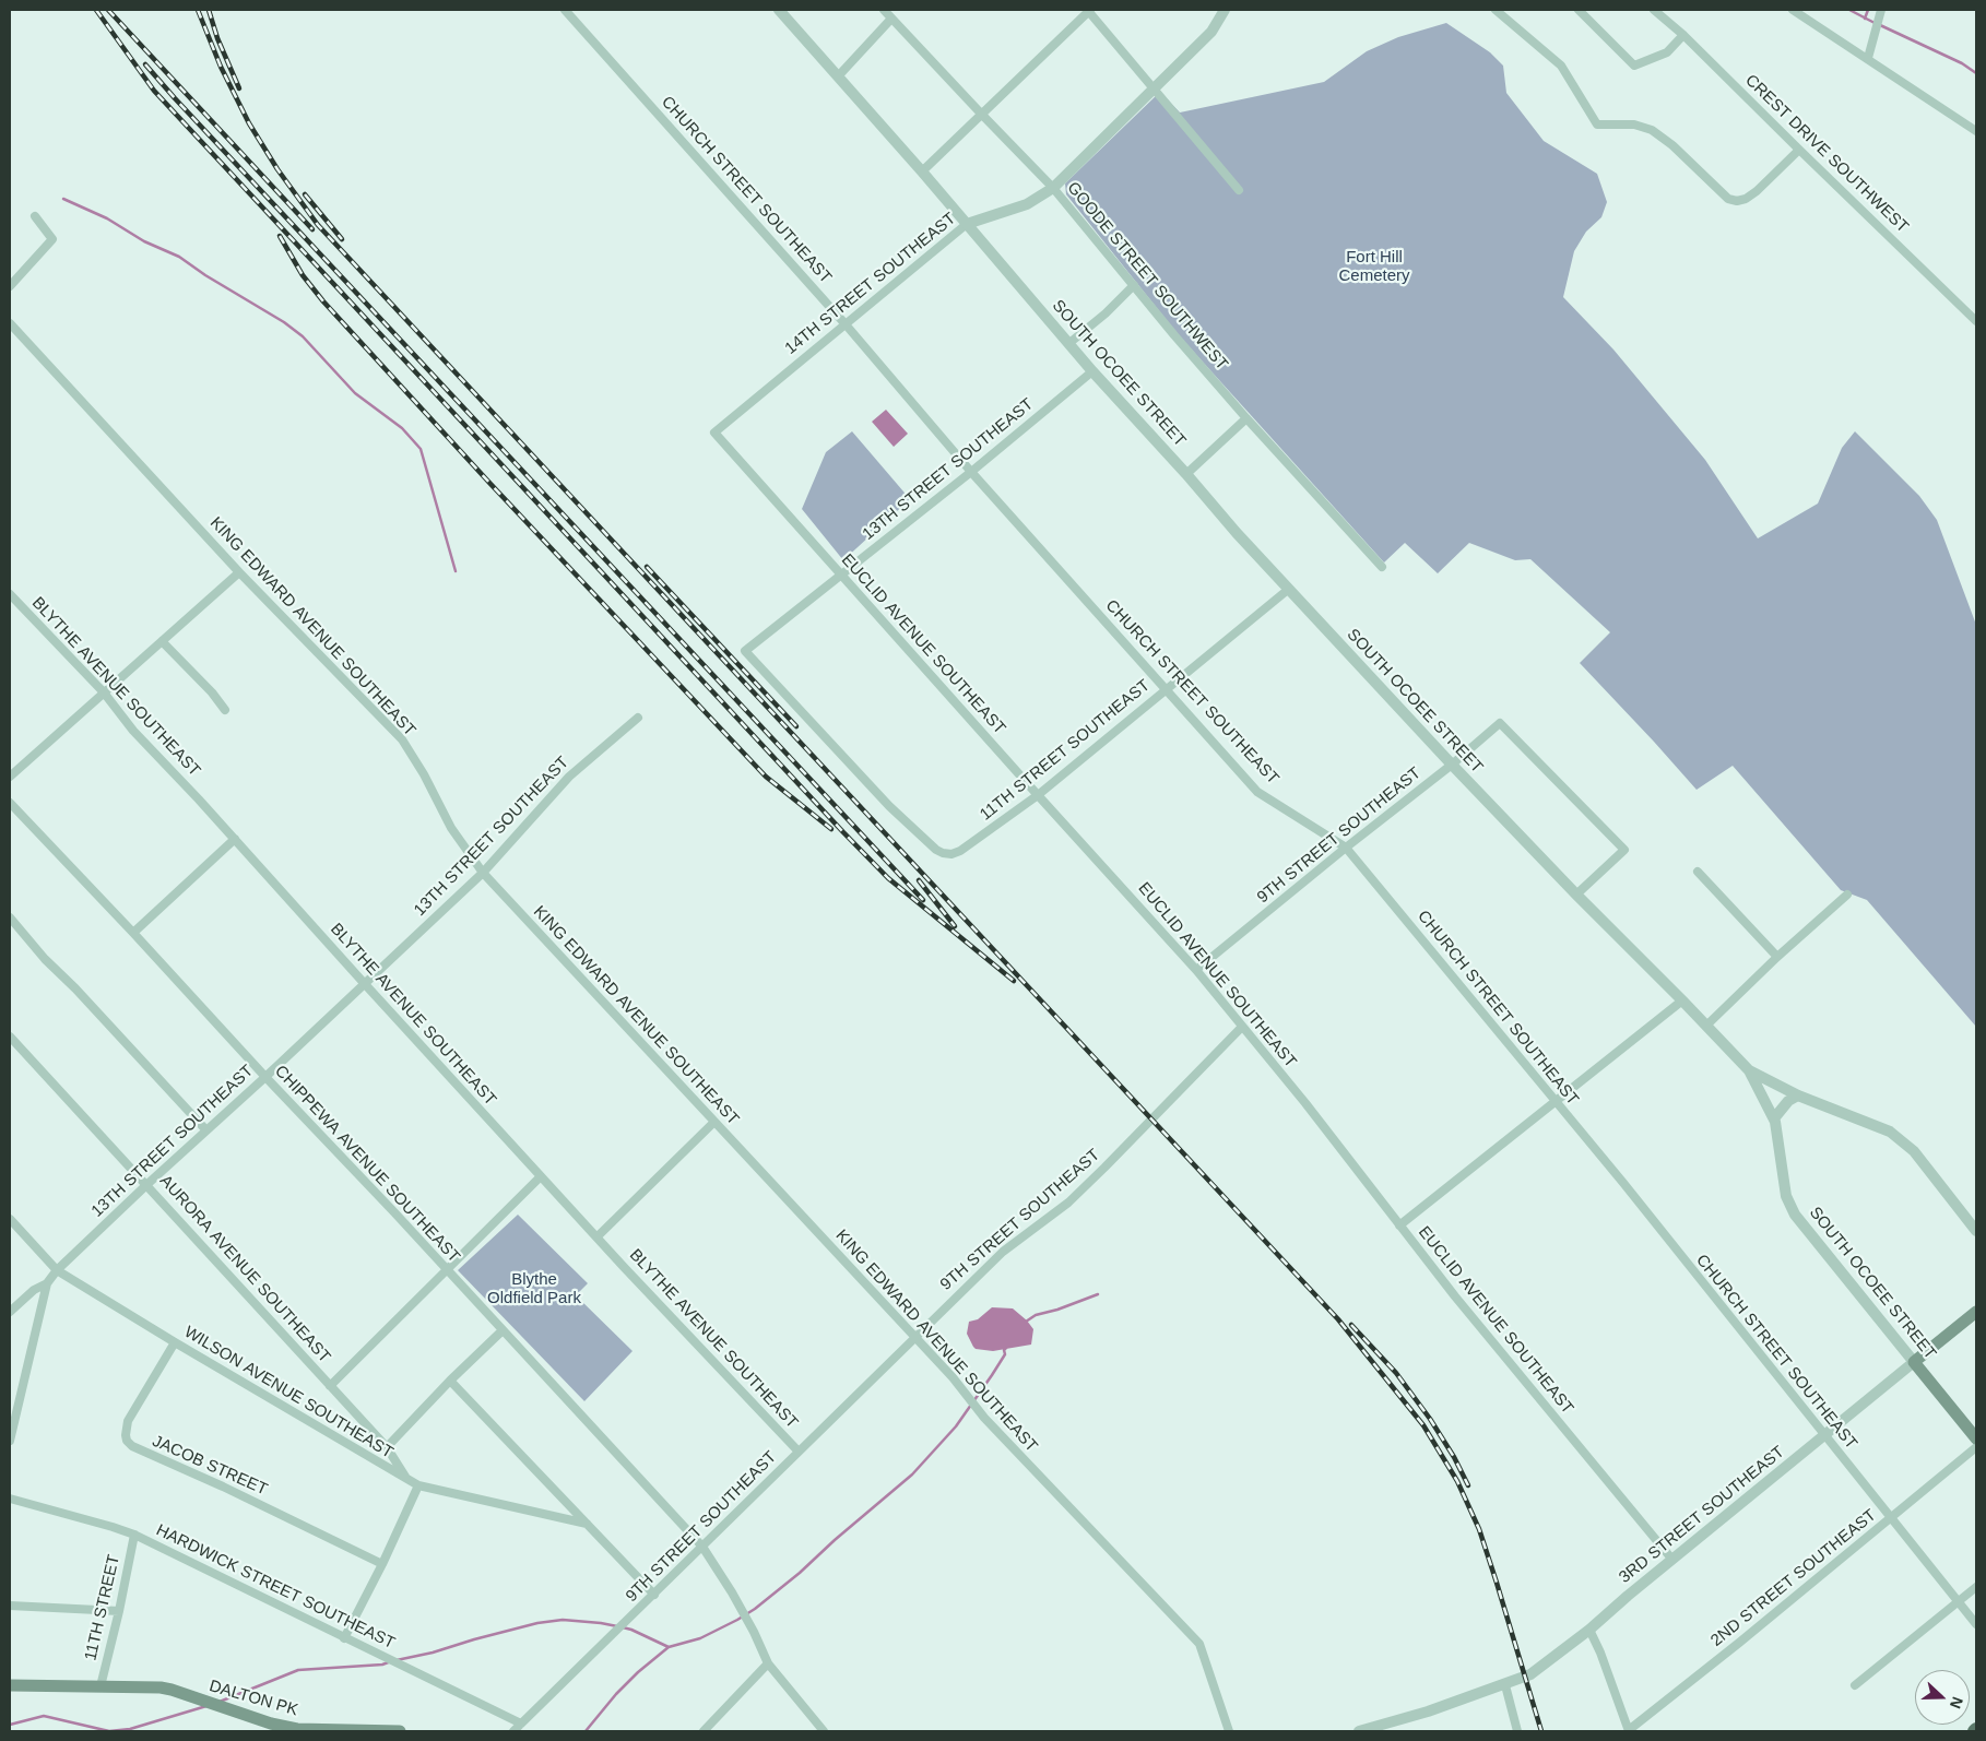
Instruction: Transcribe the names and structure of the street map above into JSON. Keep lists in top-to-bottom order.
{
  "streets": {
    "main road": ["SOUTH OCOEE STREET", "DALTON PK"],
    "street": [
      "CREST DRIVE SOUTHWEST",
      "CHURCH STREET SOUTHEAST",
      "GOODE STREET SOUTHWEST",
      "14TH STREET SOUTHEAST",
      "13TH STREET SOUTHEAST",
      "KING EDWARD AVENUE SOUTHEAST",
      "EUCLID AVENUE SOUTHEAST",
      "BLYTHE AVENUE SOUTHEAST",
      "11TH STREET SOUTHEAST",
      "9TH STREET SOUTHEAST",
      "CHIPPEWA AVENUE SOUTHEAST",
      "AURORA AVENUE SOUTHEAST",
      "WILSON AVENUE SOUTHEAST",
      "JACOB STREET",
      "3RD STREET SOUTHEAST",
      "2ND STREET SOUTHEAST",
      "HARDWICK STREET SOUTHEAST",
      "11TH STREET"
    ]
  },
  "crossings": [
    ["CHURCH STREET SOUTHEAST", "14TH STREET SOUTHEAST"],
    ["CHURCH STREET SOUTHEAST", "13TH STREET SOUTHEAST"],
    ["CHURCH STREET SOUTHEAST", "11TH STREET SOUTHEAST"],
    ["CHURCH STREET SOUTHEAST", "9TH STREET SOUTHEAST"],
    ["CHURCH STREET SOUTHEAST", "3RD STREET SOUTHEAST"],
    ["CHURCH STREET SOUTHEAST", "2ND STREET SOUTHEAST"],
    ["GOODE STREET SOUTHWEST", "14TH STREET SOUTHEAST"],
    ["14TH STREET SOUTHEAST", "SOUTH OCOEE STREET"],
    ["14TH STREET SOUTHEAST", "EUCLID AVENUE SOUTHEAST"],
    ["SOUTH OCOEE STREET", "13TH STREET SOUTHEAST"],
    ["SOUTH OCOEE STREET", "11TH STREET SOUTHEAST"],
    ["SOUTH OCOEE STREET", "9TH STREET SOUTHEAST"],
    ["SOUTH OCOEE STREET", "3RD STREET SOUTHEAST"],
    ["13TH STREET SOUTHEAST", "KING EDWARD AVENUE SOUTHEAST"],
    ["13TH STREET SOUTHEAST", "EUCLID AVENUE SOUTHEAST"],
    ["13TH STREET SOUTHEAST", "BLYTHE AVENUE SOUTHEAST"],
    ["13TH STREET SOUTHEAST", "11TH STREET SOUTHEAST"],
    ["13TH STREET SOUTHEAST", "CHIPPEWA AVENUE SOUTHEAST"],
    ["13TH STREET SOUTHEAST", "AURORA AVENUE SOUTHEAST"],
    ["13TH STREET SOUTHEAST", "WILSON AVENUE SOUTHEAST"],
    ["KING EDWARD AVENUE SOUTHEAST", "9TH STREET SOUTHEAST"],
    ["EUCLID AVENUE SOUTHEAST", "11TH STREET SOUTHEAST"],
    ["EUCLID AVENUE SOUTHEAST", "9TH STREET SOUTHEAST"],
    ["EUCLID AVENUE SOUTHEAST", "3RD STREET SOUTHEAST"],
    ["BLYTHE AVENUE SOUTHEAST", "9TH STREET SOUTHEAST"],
    ["9TH STREET SOUTHEAST", "CHIPPEWA AVENUE SOUTHEAST"],
    ["9TH STREET SOUTHEAST", "HARDWICK STREET SOUTHEAST"],
    ["AURORA AVENUE SOUTHEAST", "WILSON AVENUE SOUTHEAST"],
    ["WILSON AVENUE SOUTHEAST", "JACOB STREET"],
    ["HARDWICK STREET SOUTHEAST", "11TH STREET"],
    ["11TH STREET", "DALTON PK"]
  ],
  "parks": ["Fort Hill Cemetery", "Blythe Oldfield Park"],
  "north": "right"
}
